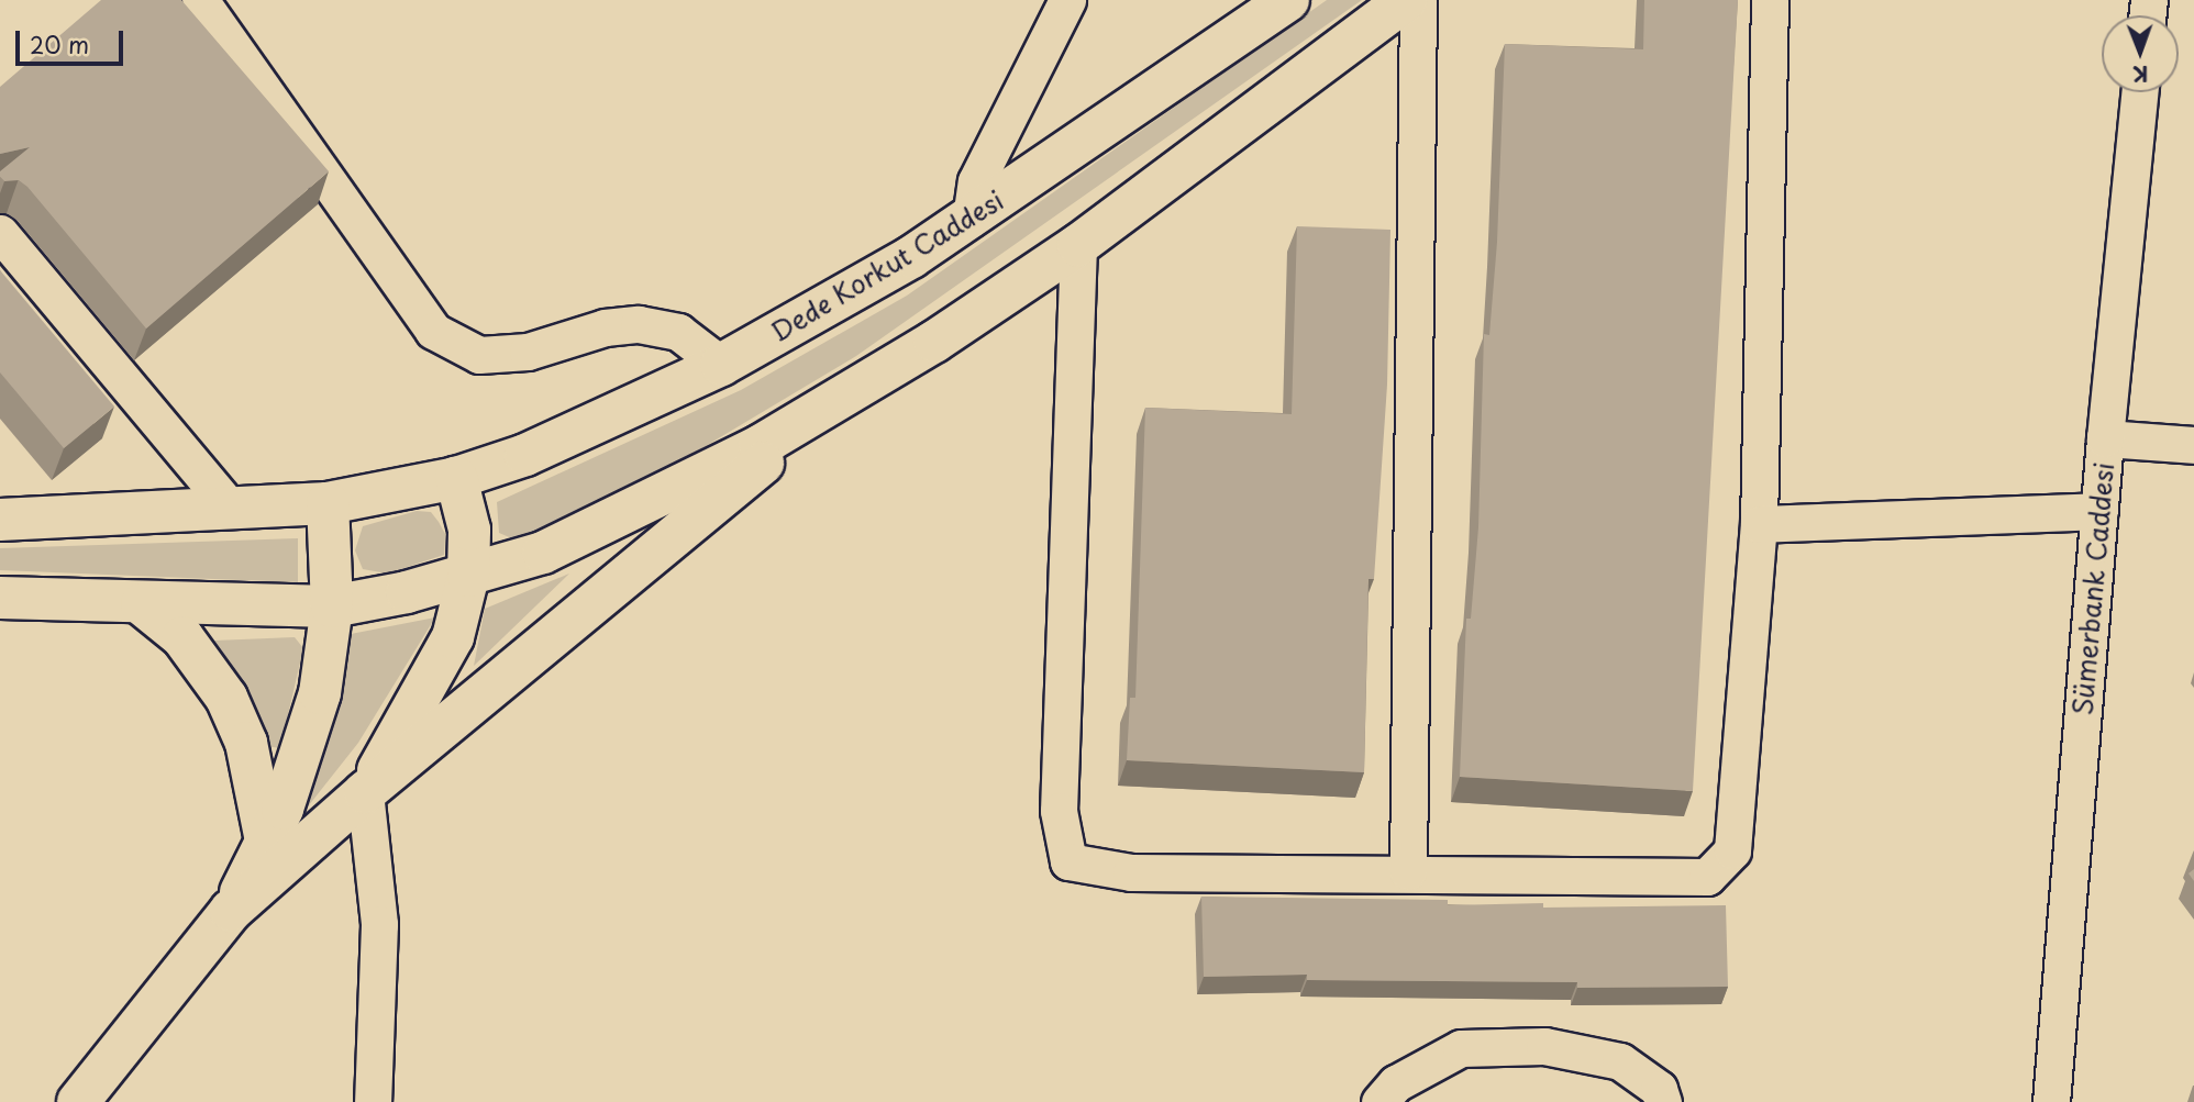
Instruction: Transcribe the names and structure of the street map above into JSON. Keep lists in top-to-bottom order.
{
  "streets": {
    "main road": ["Dede Korkut Caddesi"],
    "street": ["Sümerbank Caddesi"]
  },
  "scale_bar": "20 m",
  "north": "bottom"
}
